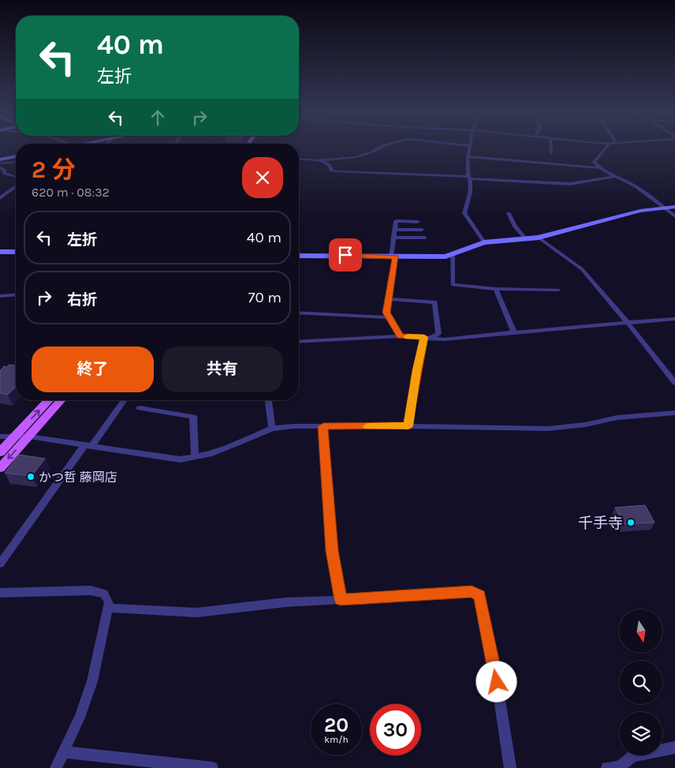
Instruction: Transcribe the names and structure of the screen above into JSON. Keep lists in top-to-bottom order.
{
  "places": ["かつ哲 藤岡店", "千手寺"],
  "north": "bottom",
  "page": {
    "turn": ["40 m", "左折"],
    "heading": ["2 分", "620 m · 08:32"],
    "list": [
      {
        "name": "左折",
        "value": "40 m"
      },
      {
        "name": "右折",
        "value": "70 m"
      }
    ],
    "buttons": ["終了", "共有"],
    "speed": "20 km/h",
    "limit": "30"
  }
}
